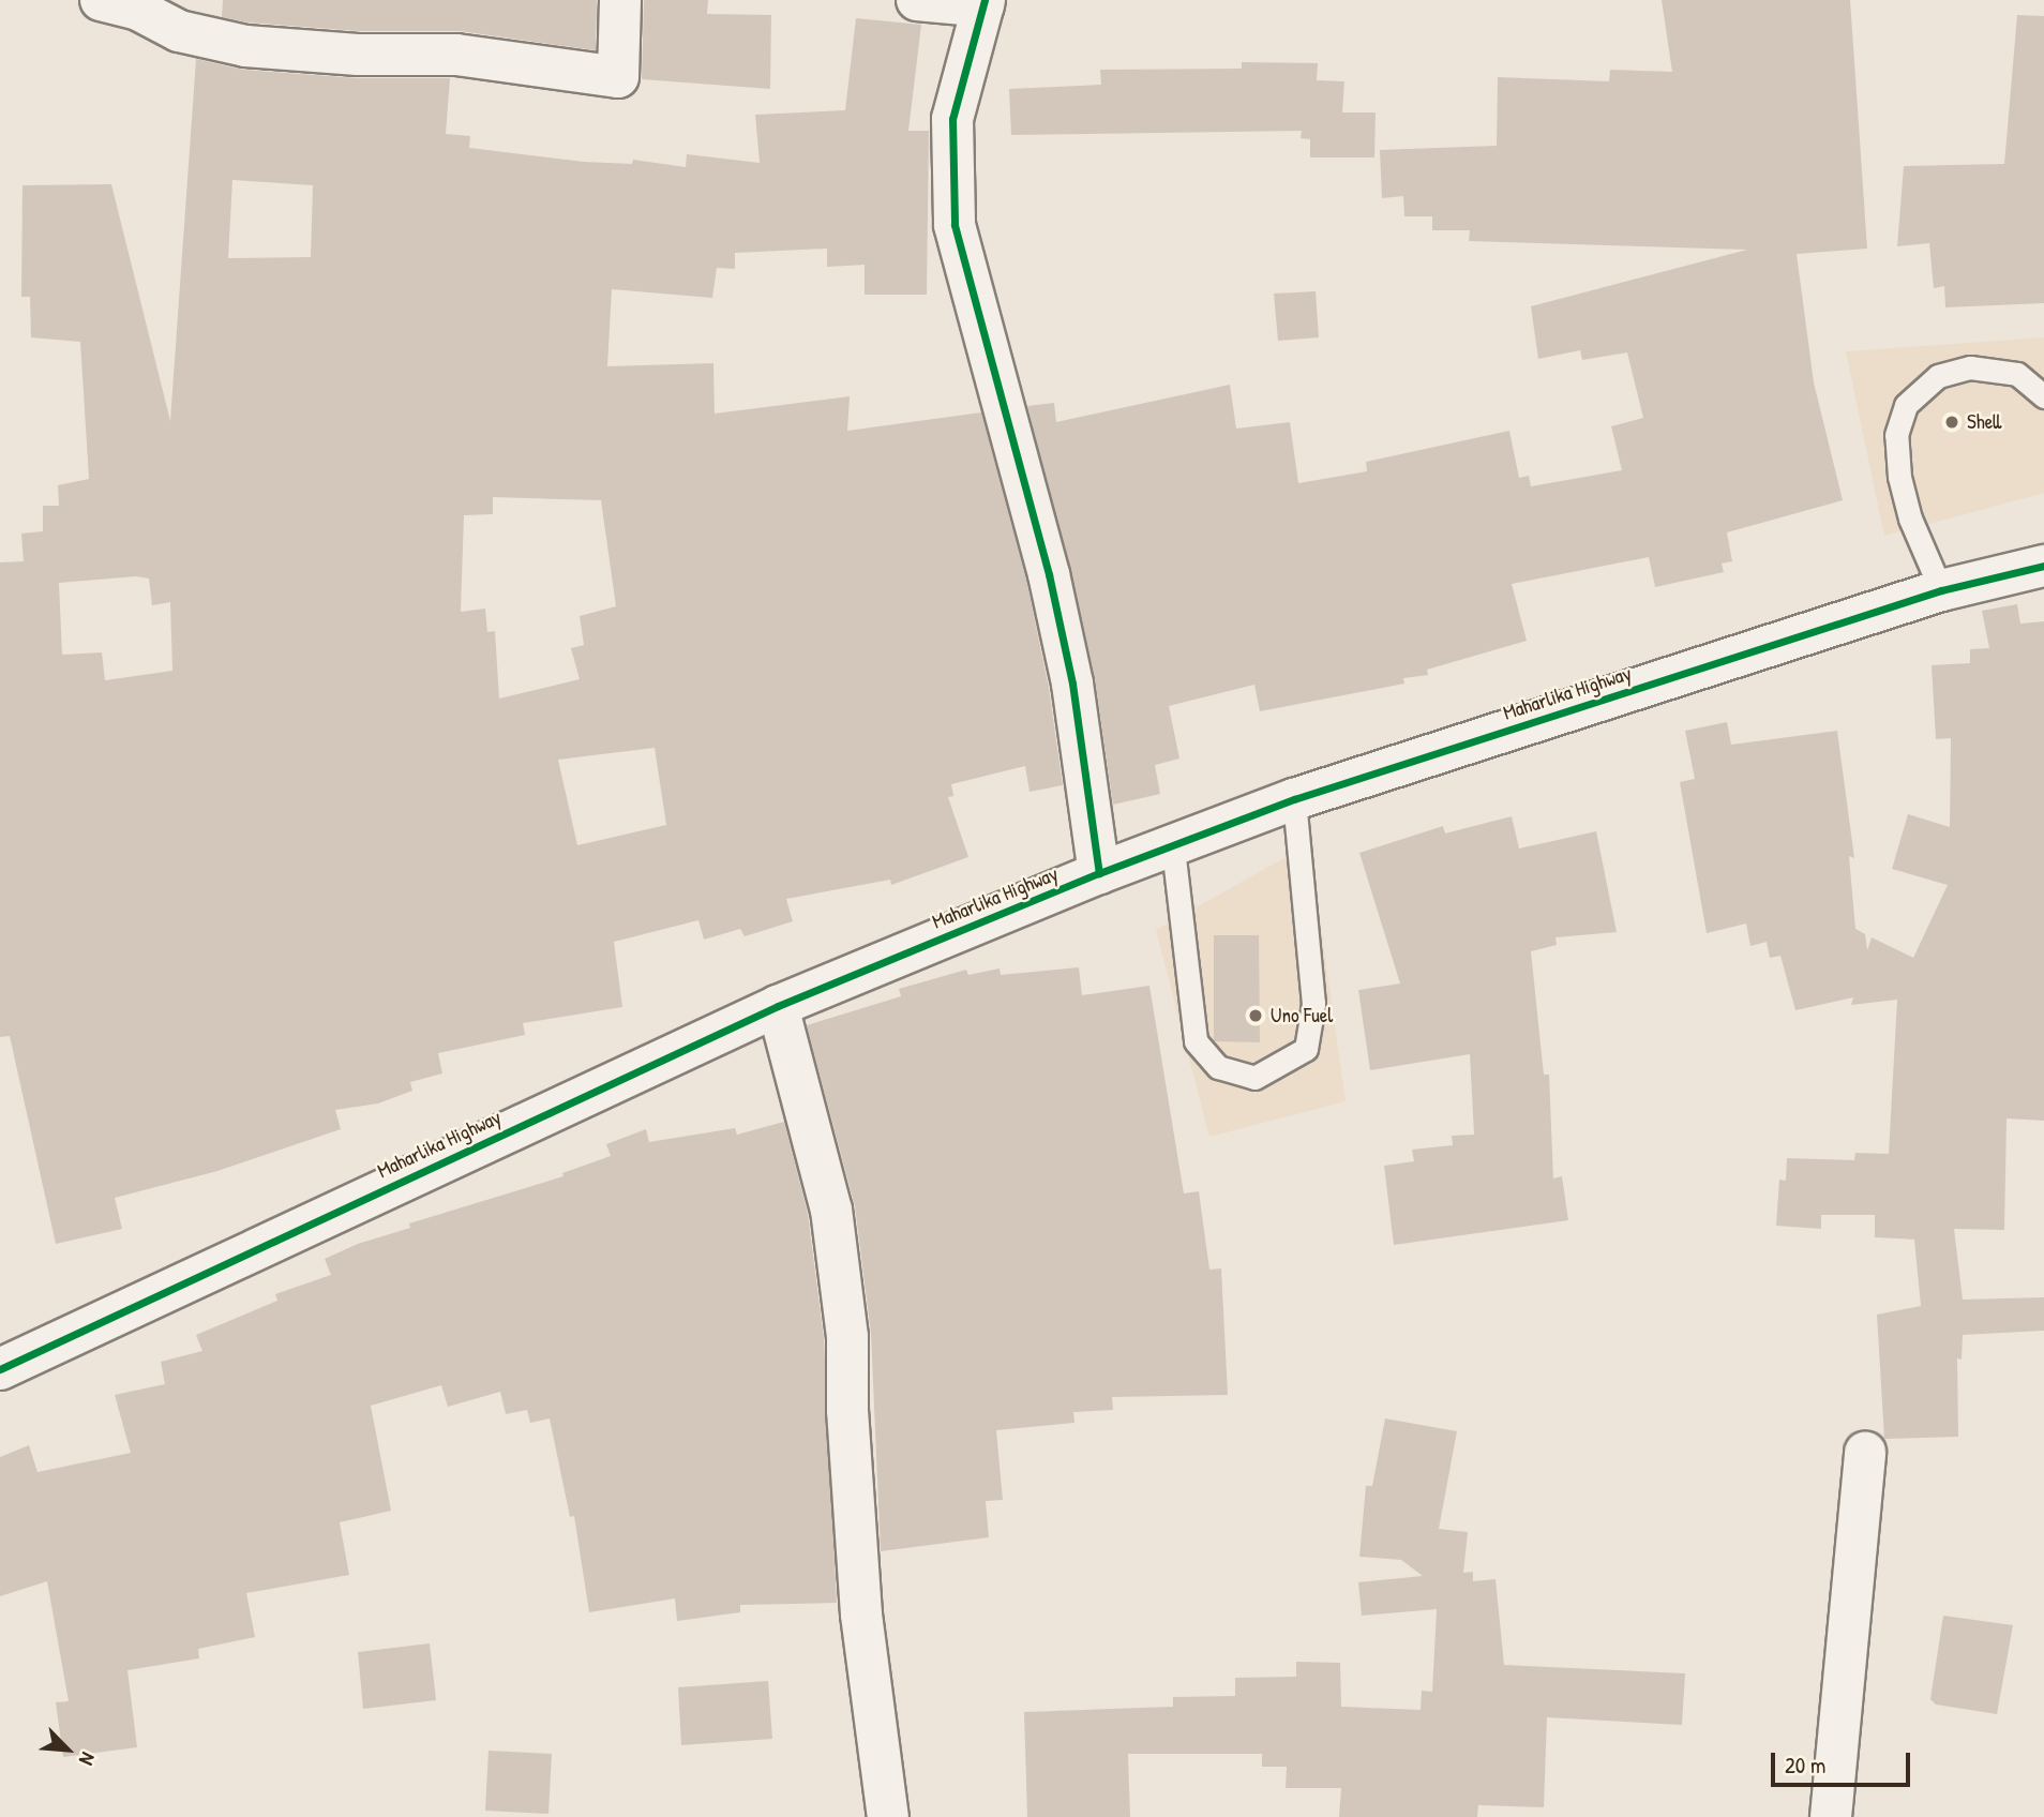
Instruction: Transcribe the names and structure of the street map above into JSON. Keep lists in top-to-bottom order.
{
  "streets": {
    "main road": ["Maharlika Highway"]
  },
  "places": ["Shell", "Uno Fuel"],
  "scale_bar": "20 m",
  "north": "bottom right"
}
